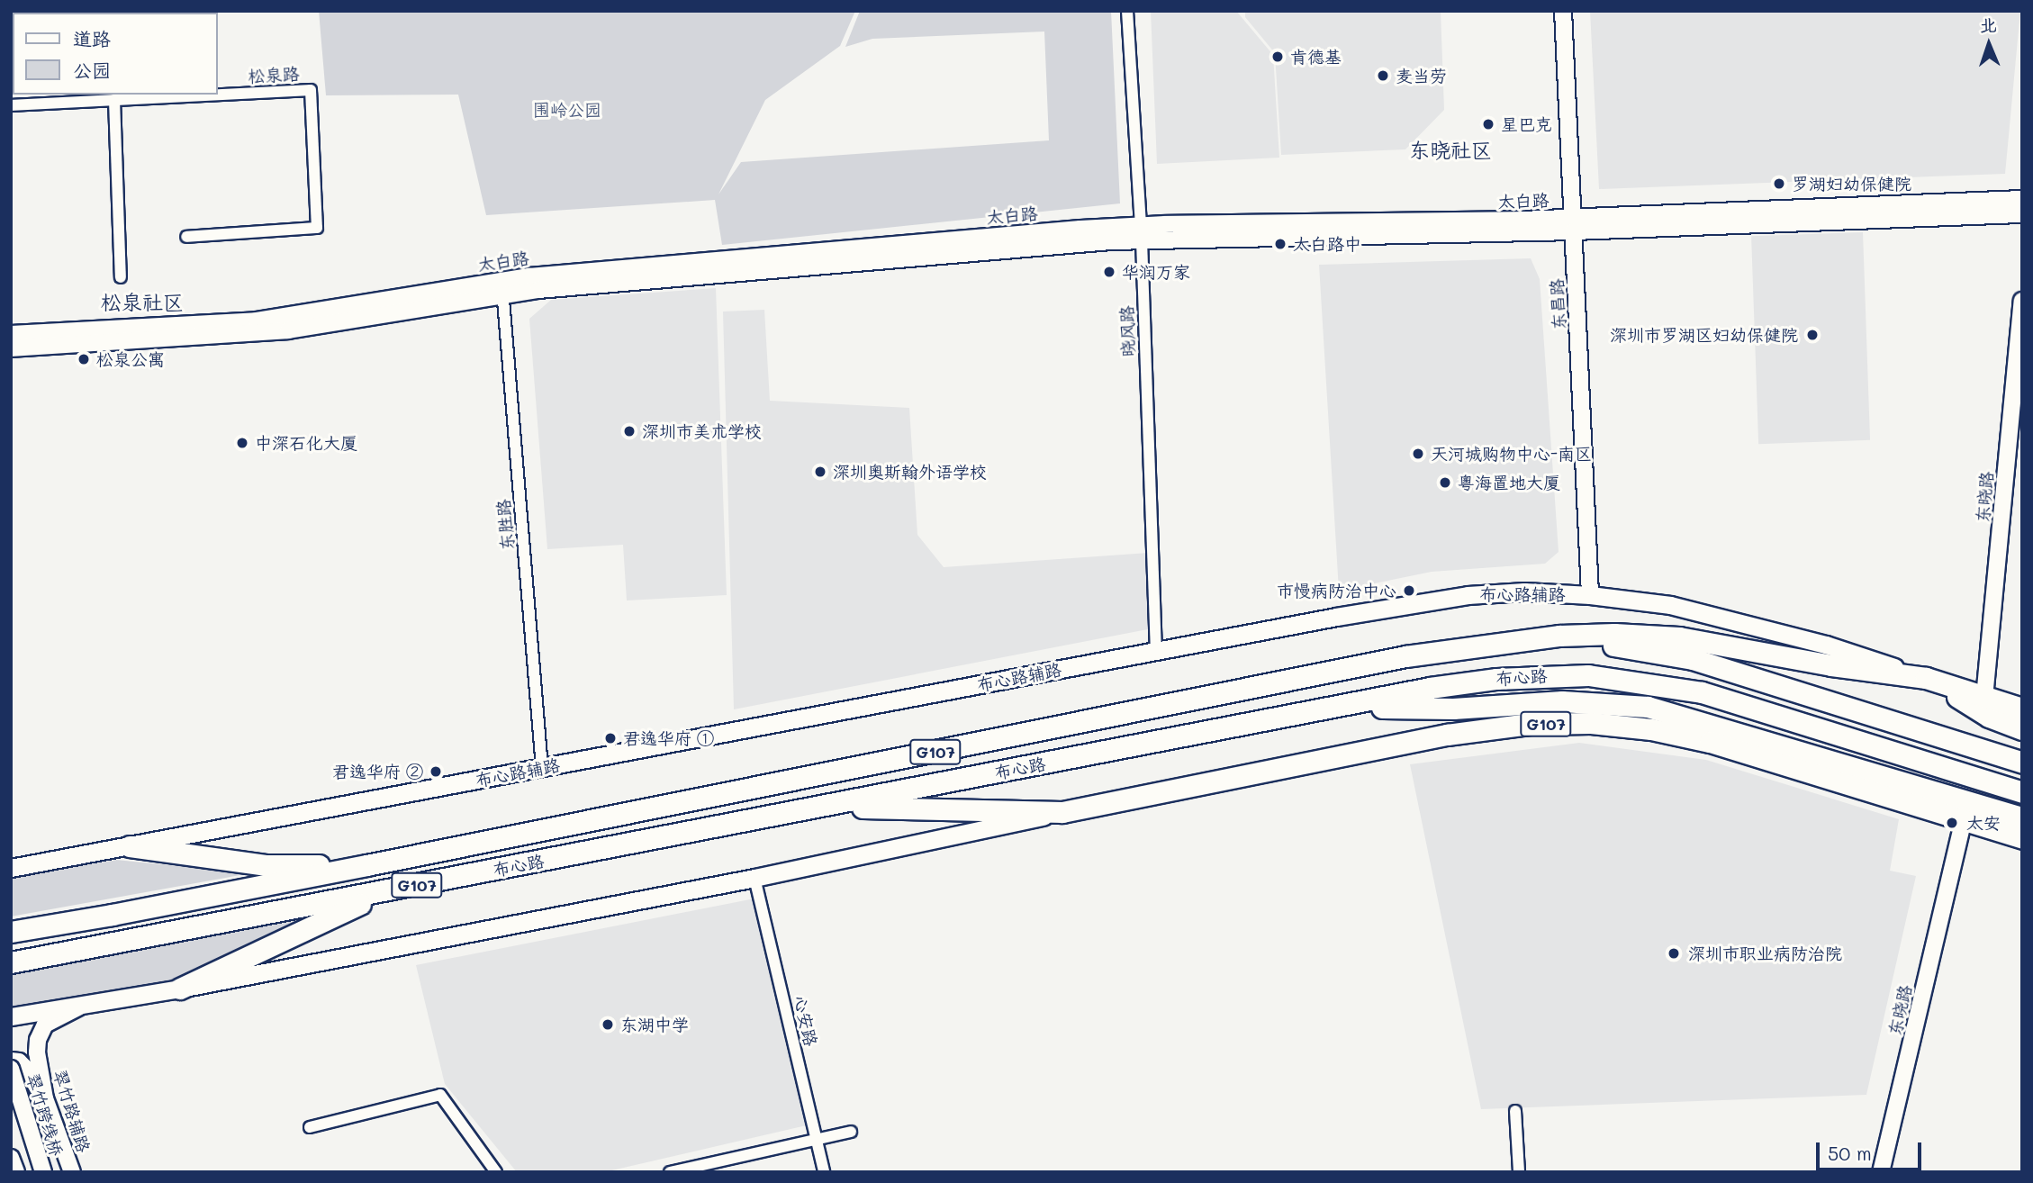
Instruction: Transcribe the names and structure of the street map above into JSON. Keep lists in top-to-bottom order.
{
  "streets": {
    "highway": ["布心路辅路", "布心路", "G107"],
    "main road": [
      "太白路",
      "东昌路",
      "东晓路",
      "翠竹路辅路",
      "翠竹跨线桥"
    ],
    "street": [
      "松泉路",
      "晓风路",
      "东胜路",
      "心安路"
    ]
  },
  "crossings": [
    ["太白路", "东昌路"],
    ["太白路", "晓风路"],
    ["太白路", "东胜路"],
    ["东昌路", "布心路辅路"],
    ["晓风路", "布心路辅路"],
    ["东晓路", "布心路辅路"],
    ["东晓路", "G107"],
    ["东胜路", "布心路辅路"],
    ["布心路辅路", "布心路"],
    ["布心路", "G107"]
  ],
  "districts": ["东晓社区", "松泉社区"],
  "parks": ["围岭公园"],
  "places": [
    "肯德基",
    "麦当劳",
    "星巴克",
    "罗湖妇幼保健院",
    "太白路中",
    "华润万家",
    "深圳市罗湖区妇幼保健院",
    "松泉公寓",
    "深圳市美术学校",
    "中深石化大厦",
    "天河城购物中心-南区",
    "深圳奥斯翰外语学校",
    "粤海置地大厦",
    "市慢病防治中心",
    "君逸华府 ①",
    "君逸华府 ②",
    "太安",
    "深圳市职业病防治院",
    "东湖中学"
  ],
  "legend": ["道路", "公园"],
  "scale_bar": "50 m",
  "north": "top"
}
